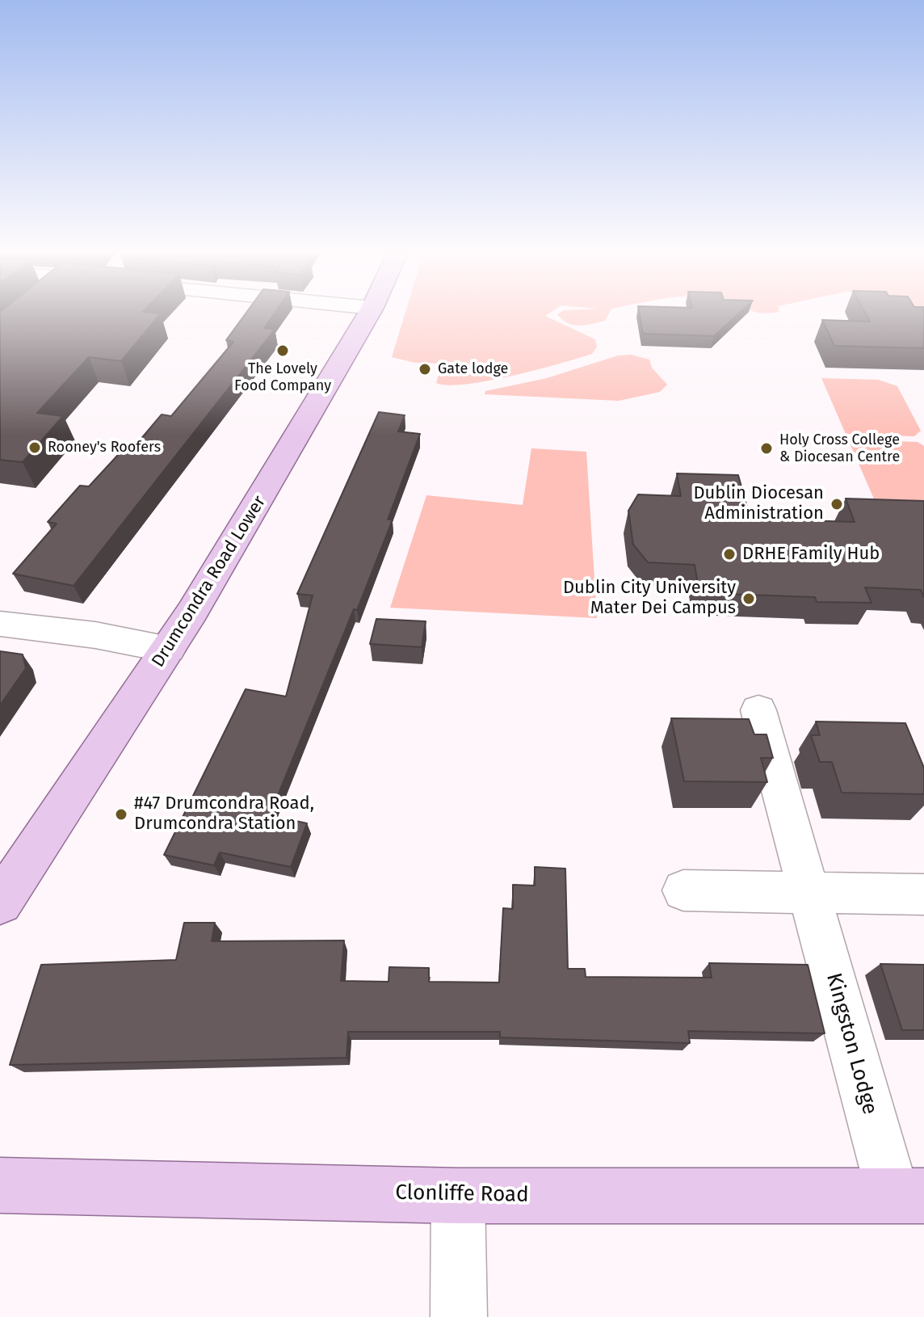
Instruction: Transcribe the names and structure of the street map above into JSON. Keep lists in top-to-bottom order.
{
  "streets": {
    "main road": ["Drumcondra Road Lower", "Clonliffe Road"],
    "street": ["Kingston Lodge"]
  },
  "crossings": [
    ["Kingston Lodge", "Clonliffe Road"]
  ],
  "places": [
    "The Lovely Food Company",
    "Gate lodge",
    "Rooney's Roofers",
    "Holy Cross College & Diocesan Centre",
    "Dublin Diocesan Administration",
    "DRHE Family Hub",
    "Dublin City University Mater Dei Campus",
    "#47 Drumcondra Road, Drumcondra Station"
  ]
}
